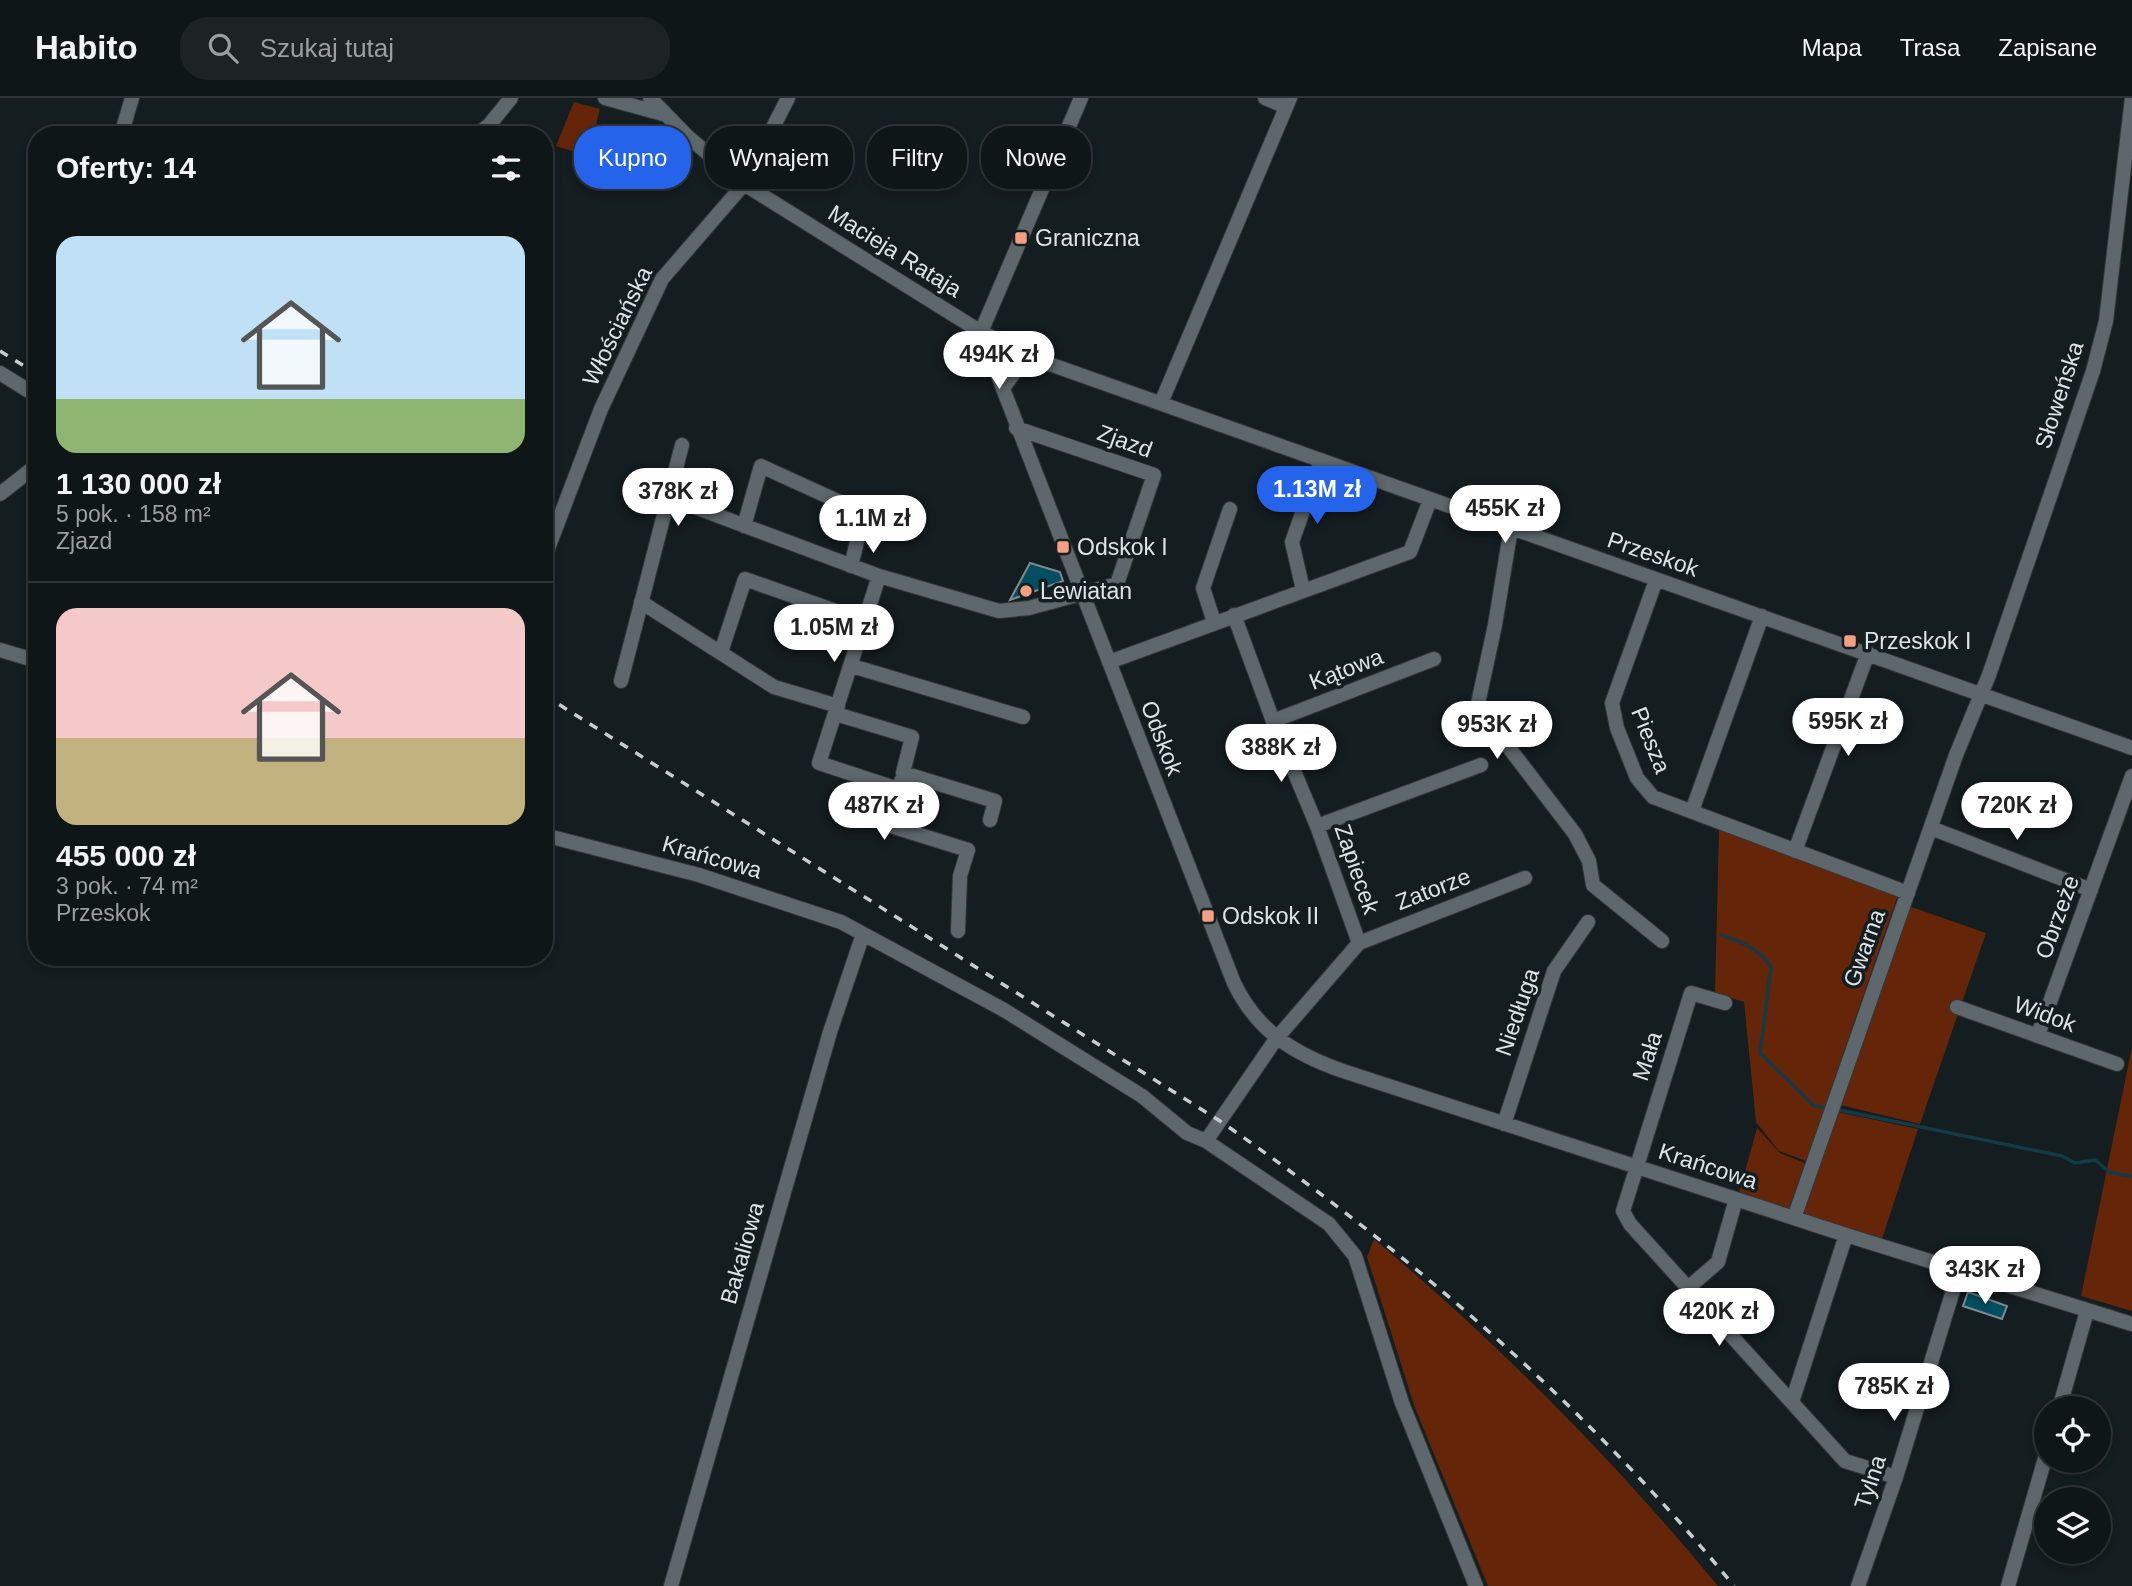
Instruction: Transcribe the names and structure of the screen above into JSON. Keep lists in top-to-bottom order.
{
  "streets": {
    "street": [
      "Macieja Rataja",
      "Włościańska",
      "Słoweńska",
      "Zjazd",
      "Przeskok",
      "Kątowa",
      "Odskok",
      "Piesza",
      "Krańcowa",
      "Zapiecek",
      "Zatorze",
      "Obrzeże",
      "Gwarna",
      "Niedługa",
      "Widok",
      "Mała",
      "Bakaliowa",
      "Tylna"
    ]
  },
  "crossings": [
    ["Macieja Rataja", "Przeskok"],
    ["Macieja Rataja", "Odskok"],
    ["Słoweńska", "Przeskok"],
    ["Słoweńska", "Gwarna"],
    ["Zjazd", "Odskok"],
    ["Przeskok", "Odskok"],
    ["Przeskok", "Piesza"],
    ["Przeskok", "Gwarna"],
    ["Kątowa", "Zapiecek"],
    ["Odskok", "Krańcowa"],
    ["Odskok", "Zatorze"],
    ["Piesza", "Gwarna"],
    ["Krańcowa", "Zatorze"],
    ["Krańcowa", "Gwarna"],
    ["Krańcowa", "Niedługa"],
    ["Krańcowa", "Mała"],
    ["Krańcowa", "Bakaliowa"],
    ["Krańcowa", "Tylna"],
    ["Zapiecek", "Zatorze"],
    ["Obrzeże", "Widok"]
  ],
  "places": {
    "transit": [
      "Graniczna",
      "Odskok I",
      "Przeskok I",
      "Odskok II"
    ],
    "other": ["Lewiatan"]
  },
  "page": {
    "header": "Habito",
    "search": "Szukaj tutaj",
    "nav": ["Mapa", "Trasa", "Zapisane"],
    "chip": [
      "Kupno",
      "Wynajem",
      "Filtry",
      "Nowe"
    ],
    "heading": "Oferty: 14",
    "list": [
      {
        "name": "1 130 000 zł",
        "note": "5 pok. · 158 m² · Zjazd"
      },
      {
        "name": "455 000 zł",
        "note": "3 pok. · 74 m² · Przeskok"
      }
    ],
    "price": [
      "494K zł",
      "1.13M zł",
      "378K zł",
      "455K zł",
      "1.1M zł",
      "1.05M zł",
      "595K zł",
      "953K zł",
      "388K zł",
      "487K zł",
      "720K zł",
      "343K zł",
      "420K zł",
      "785K zł"
    ]
  }
}
